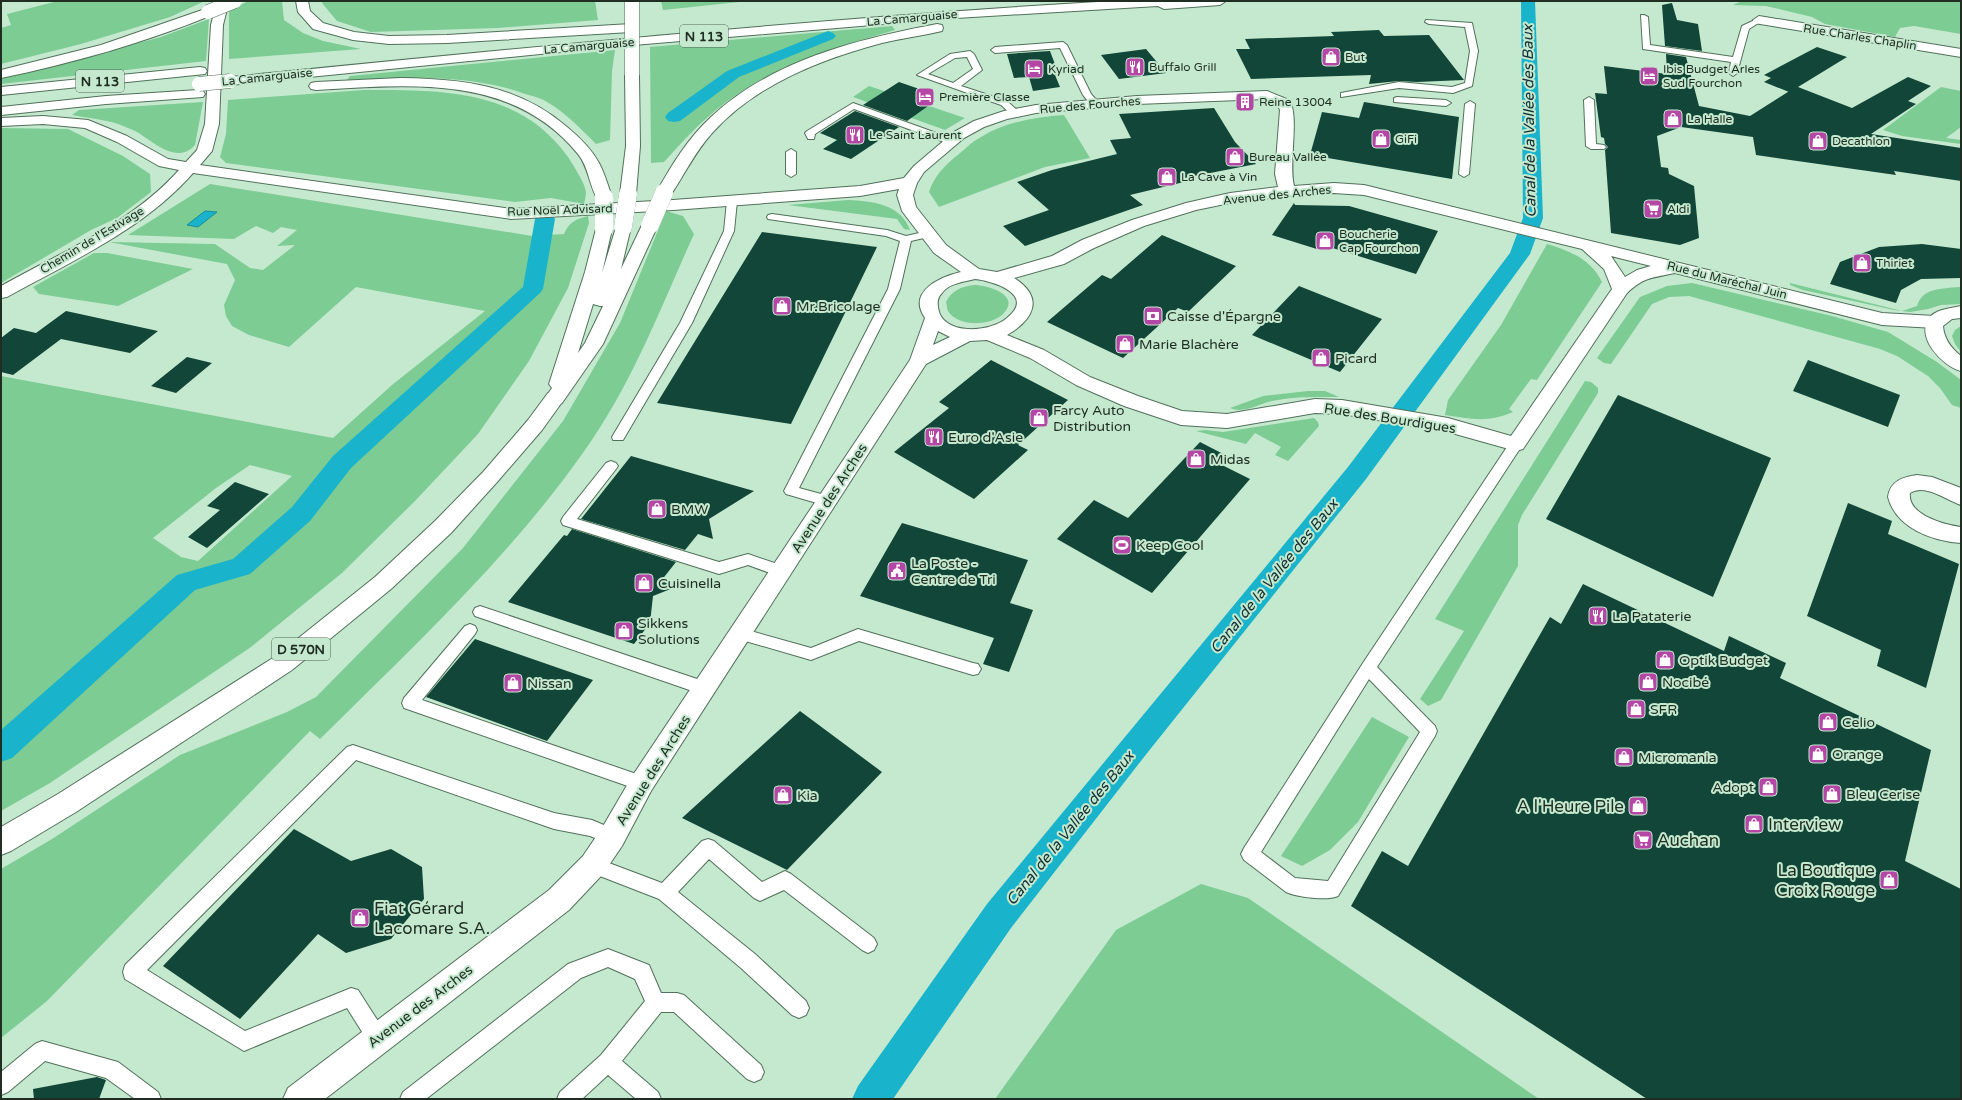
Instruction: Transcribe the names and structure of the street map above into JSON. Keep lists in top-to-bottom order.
{
  "streets": {
    "main road": [
      "La Camarguaise",
      "N 113",
      "Rue Charles Chaplin",
      "Rue des Fourches",
      "Avenue des Arches",
      "Rue Noël Advisard",
      "Chemin de l'Estivage",
      "Rue du Maréchal Juin",
      "Rue des Bourdigues",
      "D 570N"
    ]
  },
  "crossings": [
    ["Rue des Fourches", "Avenue des Arches"],
    ["Rue des Fourches", "Rue Noël Advisard"],
    ["Avenue des Arches", "Rue du Maréchal Juin"],
    ["Avenue des Arches", "Rue des Bourdigues"],
    ["Rue Noël Advisard", "Chemin de l'Estivage"]
  ],
  "water": ["Canal de la Vallée des Baux"],
  "places": {
    "shop": [
      "But",
      "La Halle",
      "GiFi",
      "Decathlon",
      "Bureau Vallée",
      "La Cave à Vin",
      "Boucherie Cap Fourchon",
      "Thiriet",
      "Mr.Bricolage",
      "Marie Blachère",
      "Picard",
      "Farcy Auto Distribution",
      "Midas",
      "BMW",
      "Cuisinella",
      "Sikkens Solutions",
      "Optik Budget",
      "Nocibé",
      "Nissan",
      "SFR",
      "Celio",
      "Orange",
      "Micromania",
      "Adopt",
      "Bleu Cerise",
      "Kia",
      "A l'Heure Pile",
      "Interview",
      "La Boutique Croix Rouge",
      "Fiat Gérard Lacomare S.A."
    ],
    "restaurant": [
      "Buffalo Grill",
      "Le Saint Laurent",
      "Euro d'Asie",
      "La Pataterie"
    ],
    "hotel": ["Kyriad", "Ibis Budget Arles Sud Fourchon", "Première Classe"],
    "building": ["Reine 13004"],
    "supermarket": ["Aldi", "Auchan"],
    "bank": ["Caisse d'Épargne"],
    "sports": ["Keep Cool"],
    "public building": ["La Poste - Centre de Tri"]
  }
}
